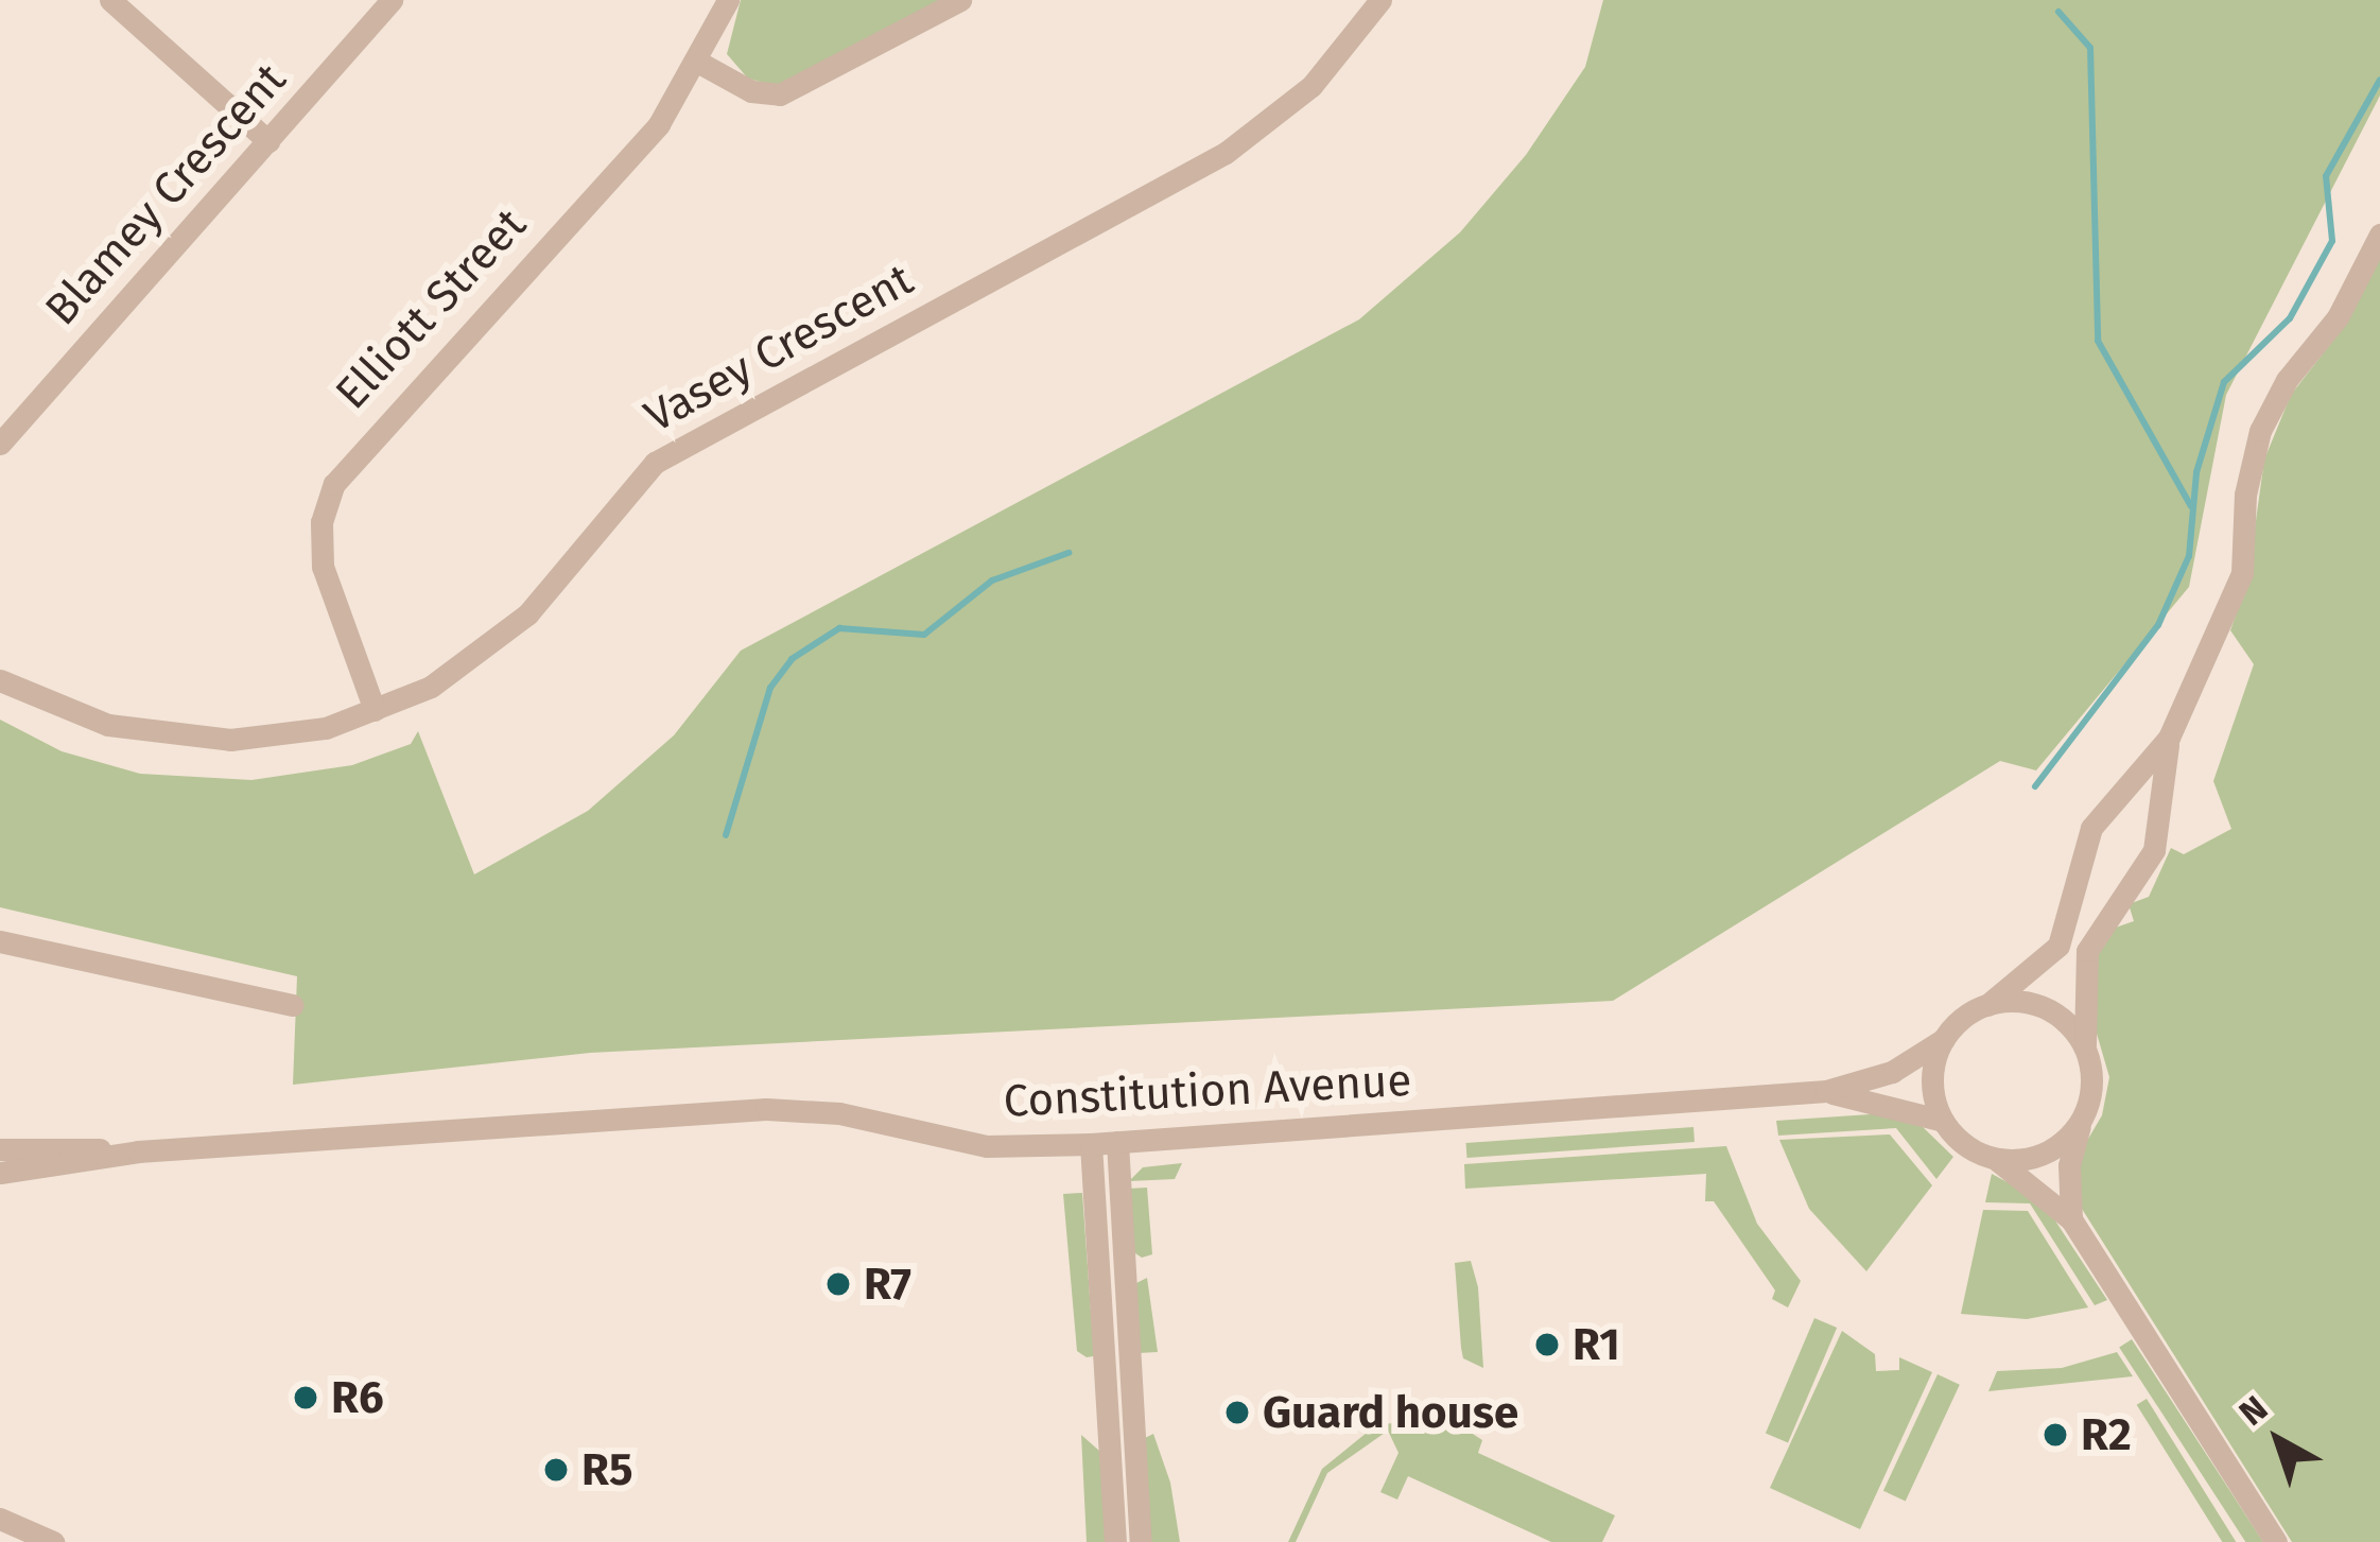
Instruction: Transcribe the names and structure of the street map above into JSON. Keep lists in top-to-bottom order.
{
  "streets": {
    "street": [
      "Blamey Crescent",
      "Elliott Street",
      "Vasey Crescent",
      "Constitution Avenue"
    ]
  },
  "crossings": [
    ["Elliott Street", "Vasey Crescent"]
  ],
  "places": [
    "R7",
    "R1",
    "R6",
    "Guard house",
    "R2",
    "R5"
  ],
  "north": "top left"
}
